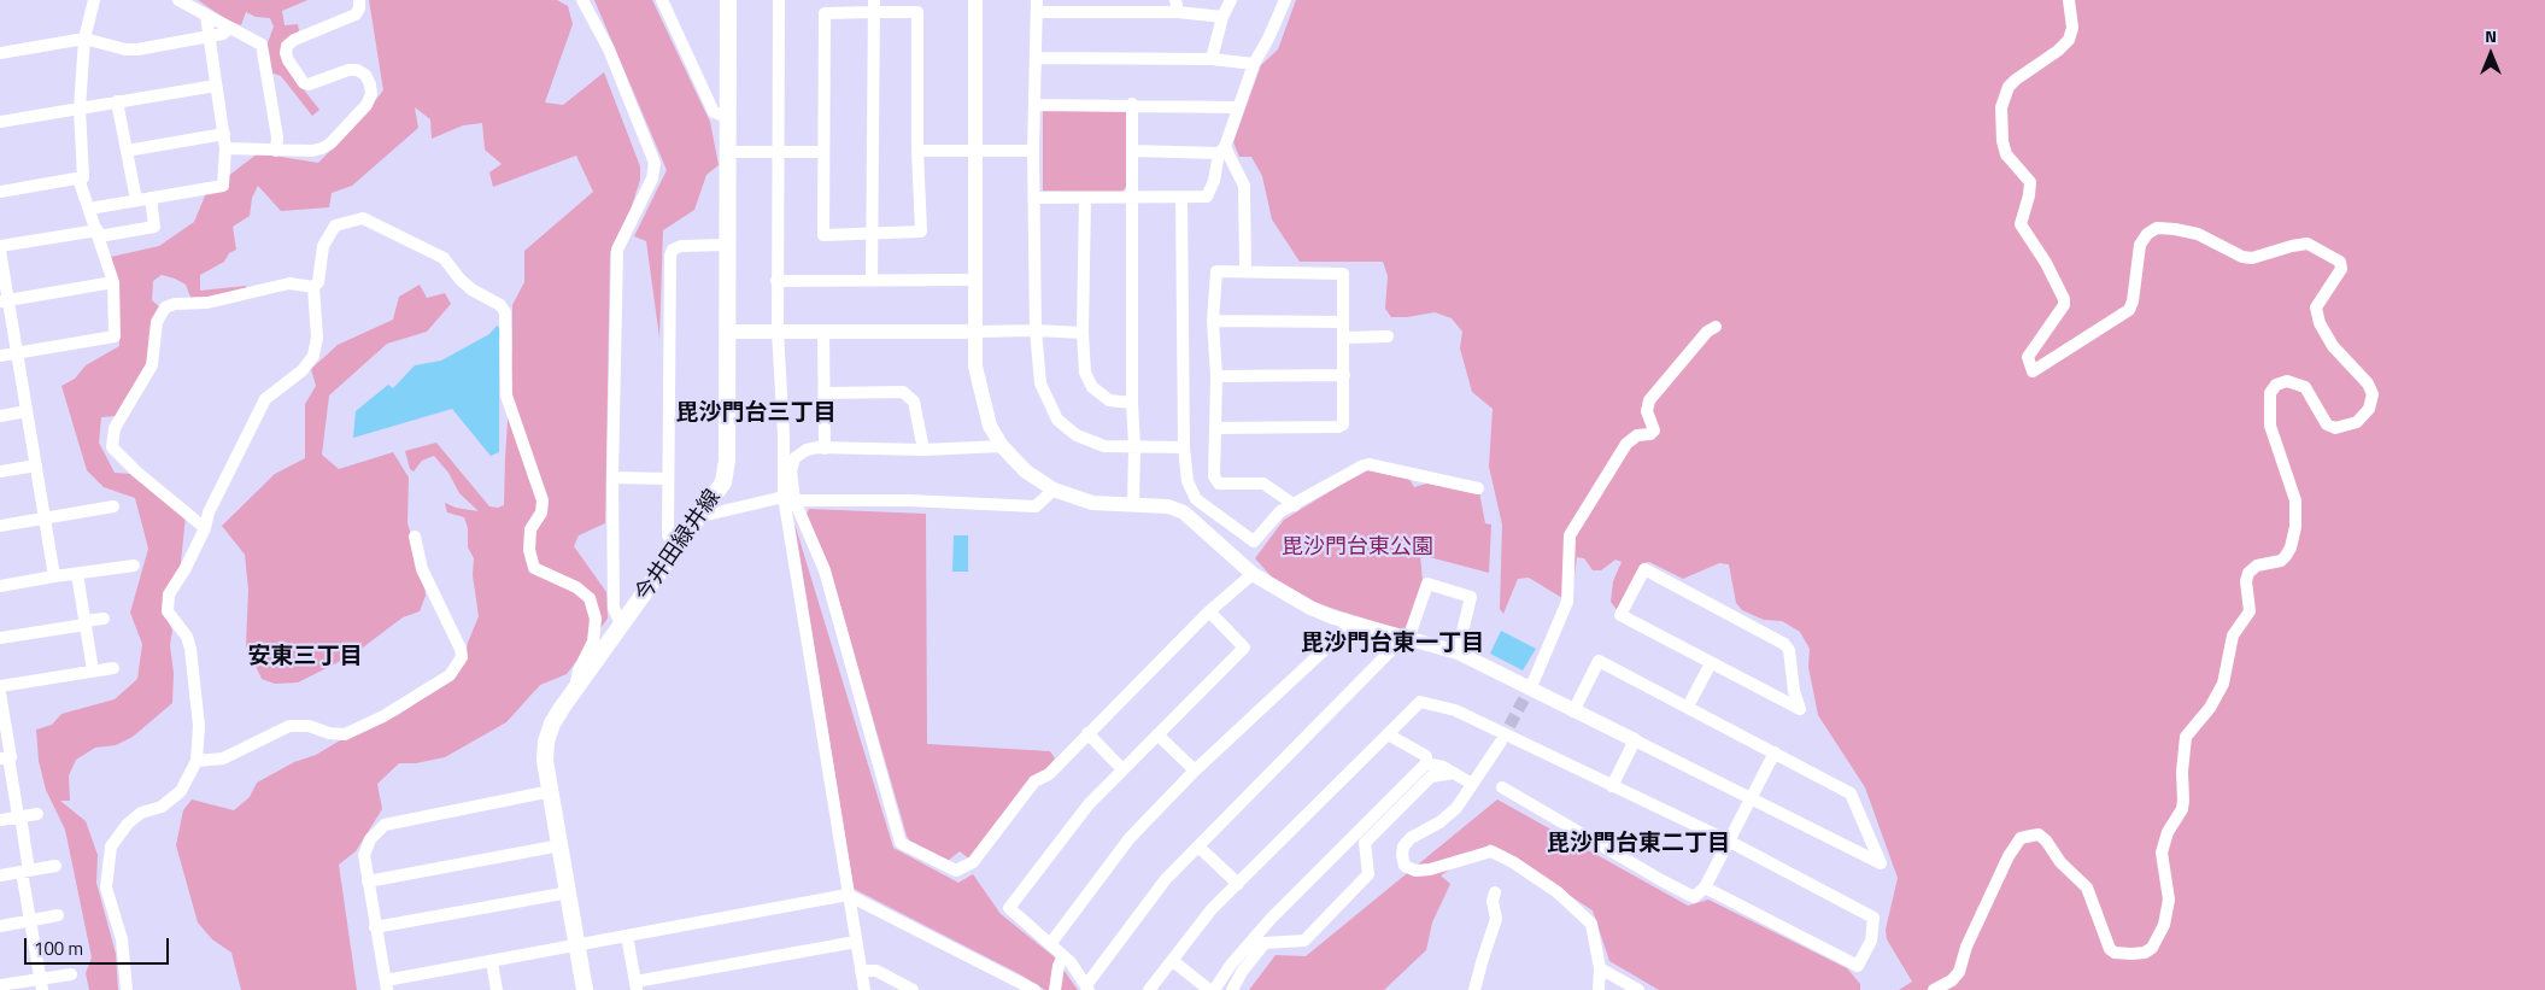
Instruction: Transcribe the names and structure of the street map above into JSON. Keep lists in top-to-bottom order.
{
  "streets": {
    "main road": ["今井田緑井線"]
  },
  "districts": [
    "毘沙門台三丁目",
    "毘沙門台東一丁目",
    "安東三丁目",
    "毘沙門台東二丁目"
  ],
  "parks": ["毘沙門台東公園"],
  "scale_bar": "100 m",
  "north": "top"
}
